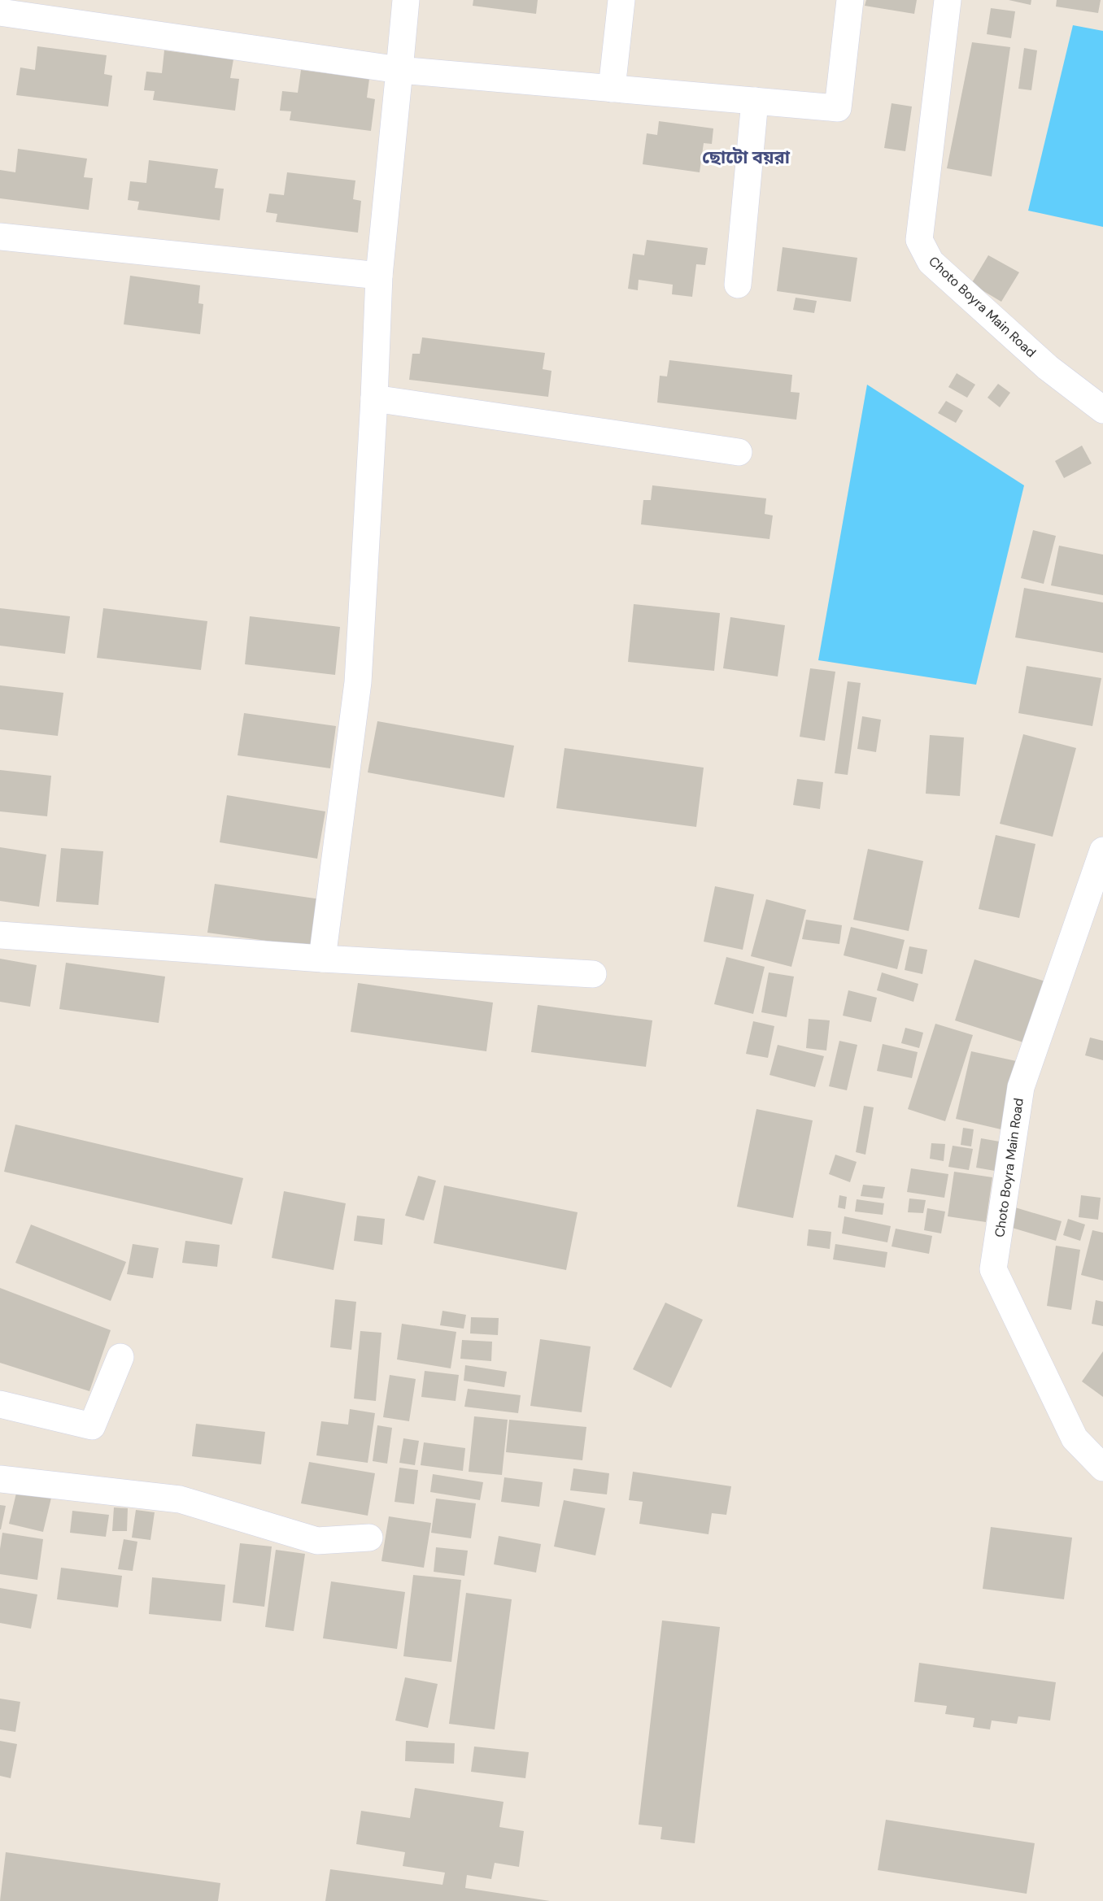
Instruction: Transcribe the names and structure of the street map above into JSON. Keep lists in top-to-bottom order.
{
  "streets": {
    "street": ["Choto Boyra Main Road"]
  },
  "districts": ["ছোটো বয়রা"]
}
